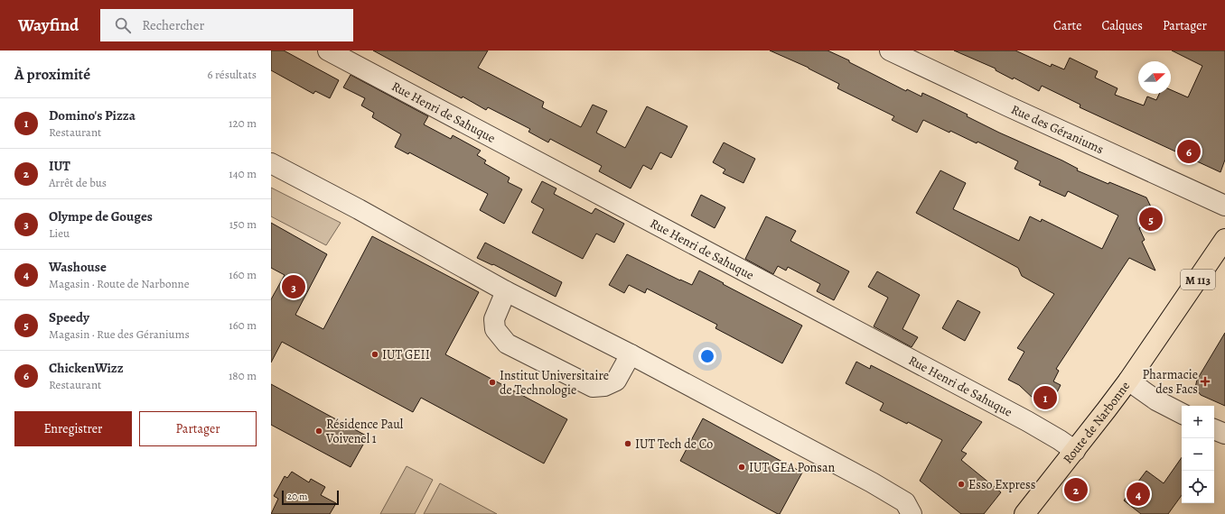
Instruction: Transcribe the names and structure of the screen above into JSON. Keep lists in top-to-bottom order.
{
  "streets": {
    "main road": ["M 113", "Route de Narbonne"],
    "street": ["Rue Henri de Sahuque", "Rue des Géraniums"]
  },
  "crossings": [
    ["Rue Henri de Sahuque", "Route de Narbonne"]
  ],
  "places": {
    "other": [
      "IUT GEII",
      "Institut Universitaire de Technologie",
      "Résidence Paul Voivenel 1",
      "IUT Tech de Co",
      "IUT GEA Ponsan",
      "Esso Express"
    ],
    "health": ["Pharmacie des Facs"]
  },
  "scale_bar": "20 m",
  "north": "right",
  "page": {
    "header": "Wayfind",
    "search": "Rechercher",
    "nav": ["Carte", "Calques", "Partager"],
    "heading": ["À proximité", "6 résultats"],
    "list": [
      {
        "mark": "1",
        "name": "Domino's Pizza",
        "note": "Restaurant",
        "value": "120 m"
      },
      {
        "mark": "2",
        "name": "IUT",
        "note": "Arrêt de bus",
        "value": "140 m"
      },
      {
        "mark": "3",
        "name": "Olympe de Gouges",
        "note": "Lieu",
        "value": "150 m"
      },
      {
        "mark": "4",
        "name": "Washouse",
        "note": "Magasin · Route de Narbonne",
        "value": "160 m"
      },
      {
        "mark": "5",
        "name": "Speedy",
        "note": "Magasin · Rue des Géraniums",
        "value": "160 m"
      },
      {
        "mark": "6",
        "name": "ChickenWizz",
        "note": "Restaurant",
        "value": "180 m"
      }
    ],
    "pins": [
      "6",
      "5",
      "3",
      "1",
      "2",
      "4"
    ],
    "buttons": ["Enregistrer", "Partager"],
    "map_buttons": ["+", "−"],
    "scale": "20 m"
  }
}
